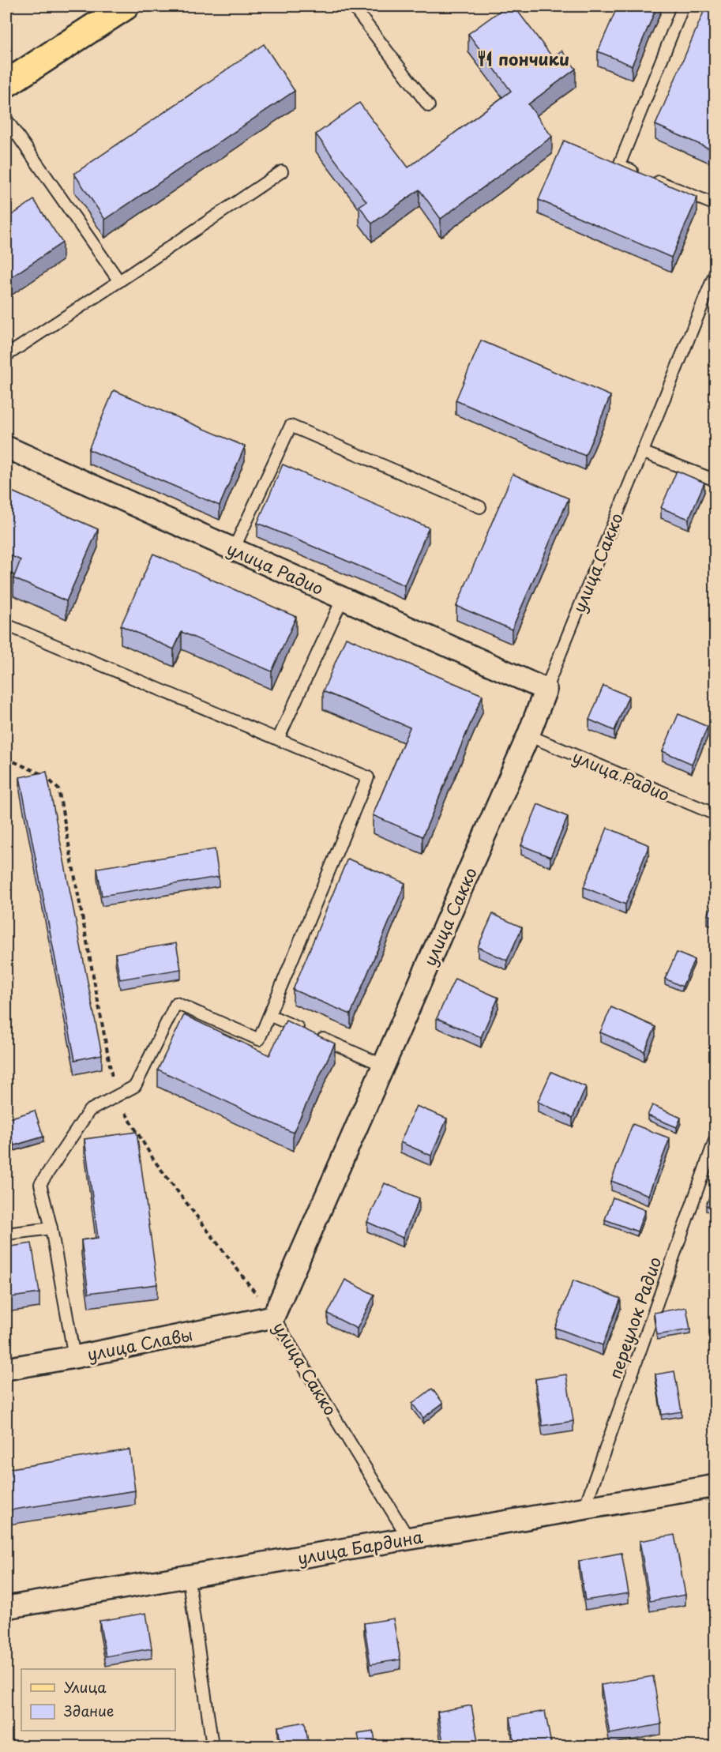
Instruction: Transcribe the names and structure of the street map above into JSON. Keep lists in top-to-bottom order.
{
  "streets": {
    "street": [
      "улица Сакко",
      "улица Радио",
      "улица Славы",
      "улица Бардина"
    ],
    "lane": ["переулок Радио"]
  },
  "crossings": [
    ["улица Сакко", "улица Радио"],
    ["улица Сакко", "улица Славы"],
    ["улица Сакко", "улица Бардина"],
    ["переулок Радио", "улица Бардина"]
  ],
  "places": {
    "restaurant": ["пончики"]
  },
  "legend": ["Улица", "Здание"]
}
